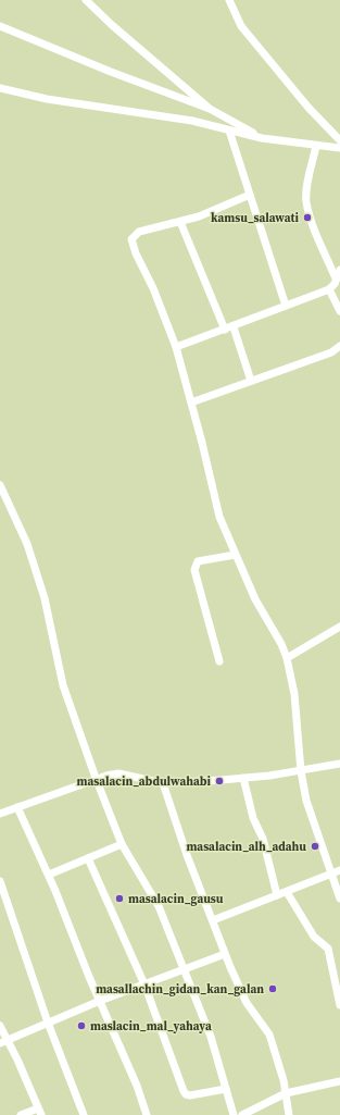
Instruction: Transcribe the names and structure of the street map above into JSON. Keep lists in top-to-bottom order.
{
  "places": [
    "kamsu_salawati",
    "masalacin_abdulwahabi",
    "masalacin_alh_adahu",
    "masalacin_gausu",
    "masallachin_gidan_kan_galan",
    "maslacin_mal_yahaya"
  ]
}
